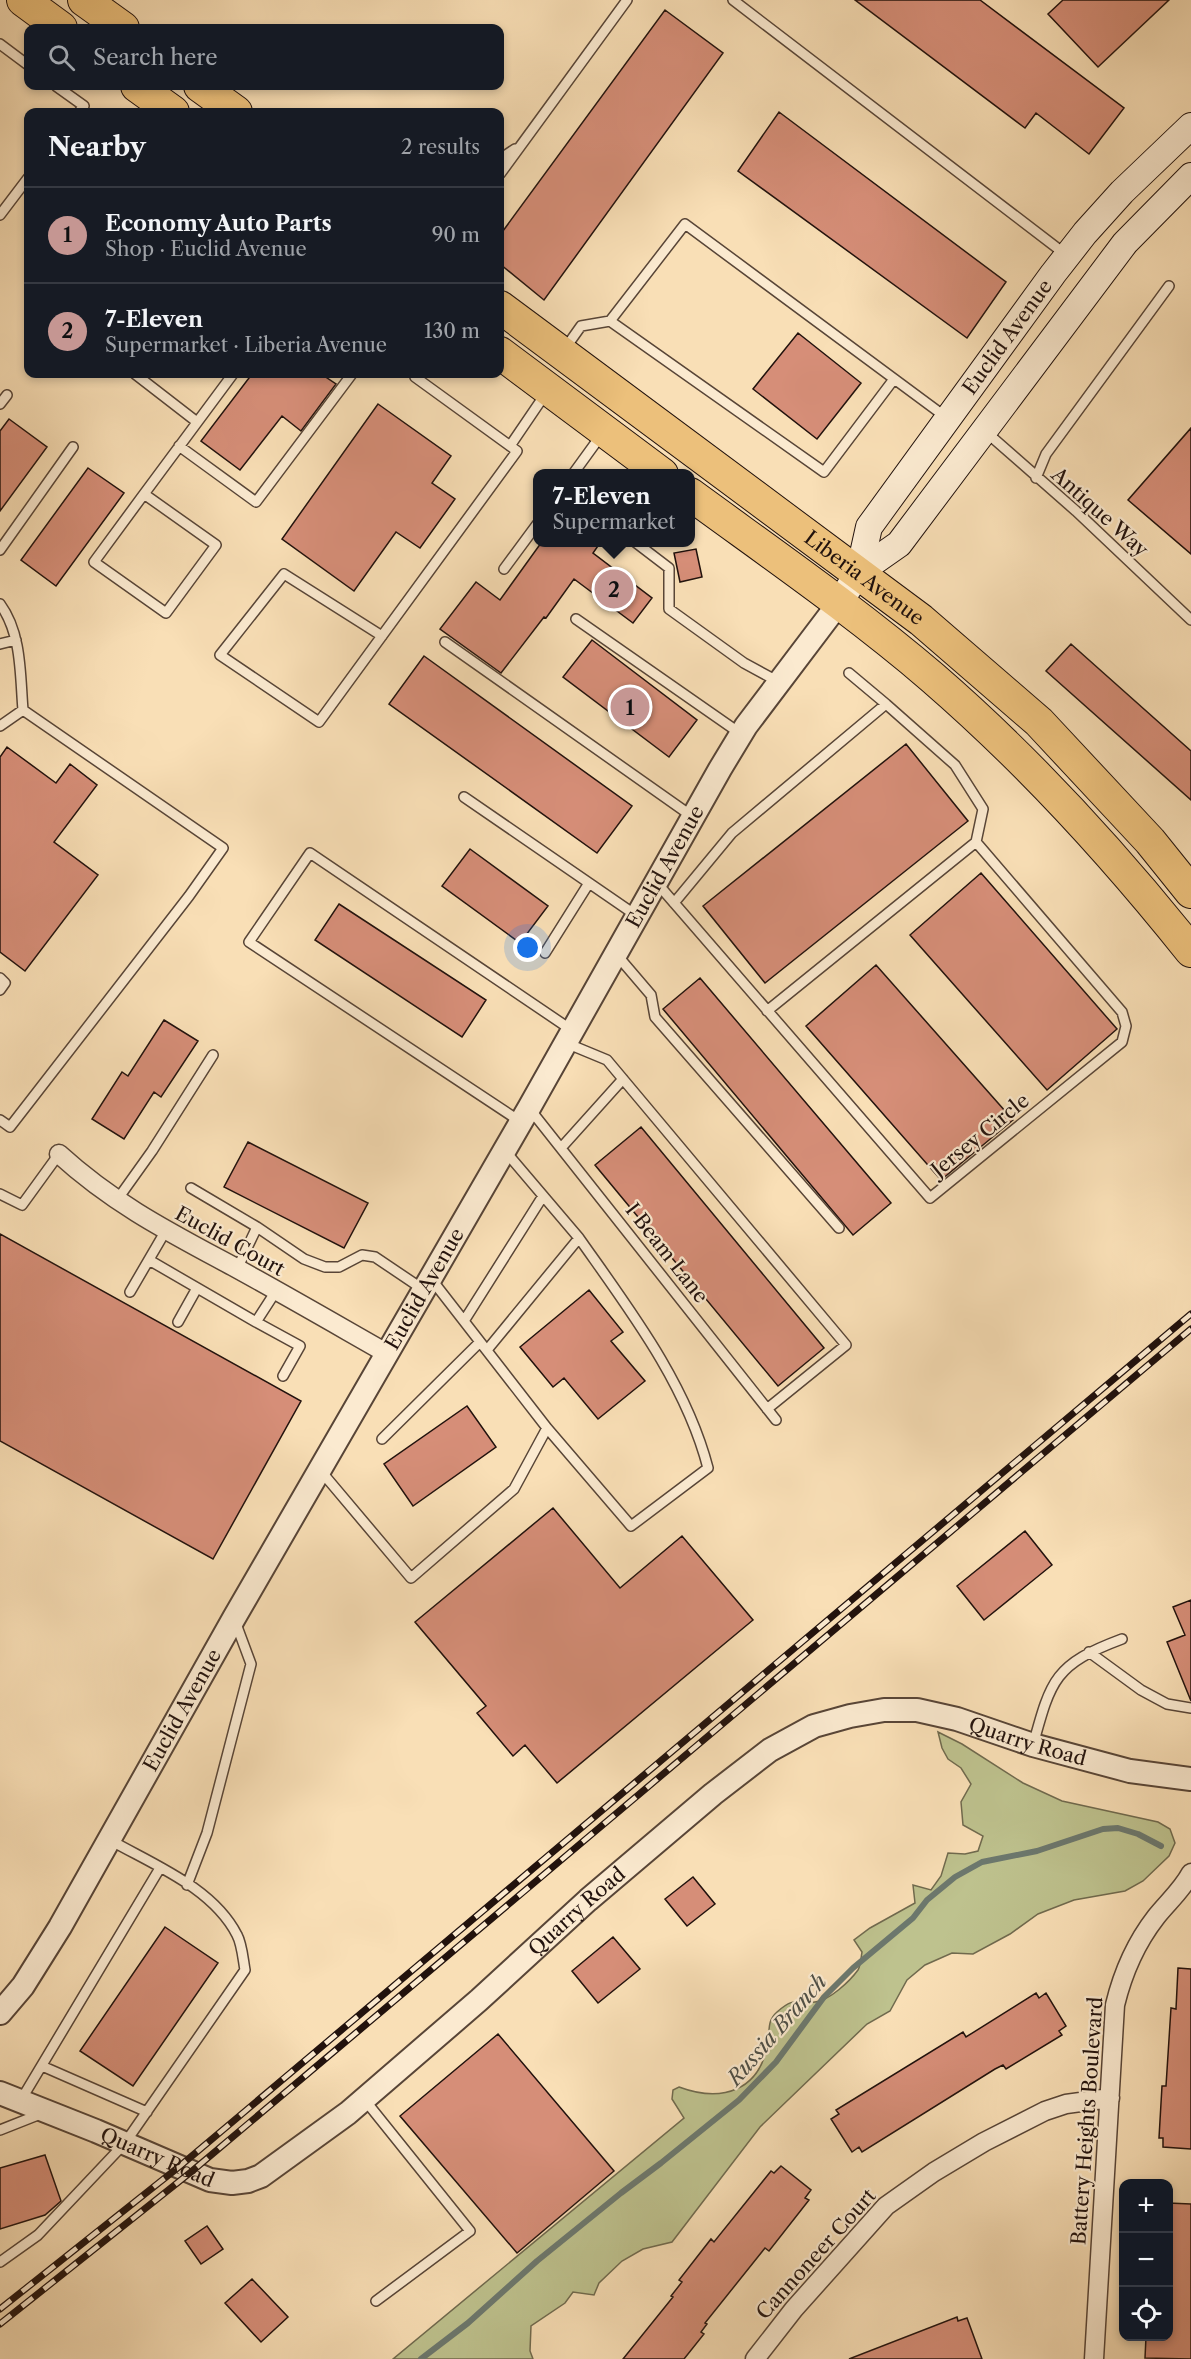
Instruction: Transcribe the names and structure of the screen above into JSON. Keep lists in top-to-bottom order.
{
  "streets": {
    "highway": ["Liberia Avenue"],
    "main road": ["Euclid Avenue"],
    "street": [
      "Euclid Court",
      "Quarry Road",
      "Battery Heights Boulevard",
      "Cannoneer Court"
    ],
    "lane": ["Antique Way", "Jersey Circle", "I Beam Lane"]
  },
  "crossings": [
    ["Euclid Avenue", "Antique Way"],
    ["Euclid Avenue", "Liberia Avenue"],
    ["Euclid Avenue", "Jersey Circle"],
    ["Euclid Avenue", "Euclid Court"],
    ["Euclid Avenue", "I Beam Lane"],
    ["Battery Heights Boulevard", "Cannoneer Court"]
  ],
  "water": ["Russia Branch"],
  "page": {
    "search": "Search here",
    "heading": ["Nearby", "2 results"],
    "list": [
      {
        "mark": "1",
        "name": "Economy Auto Parts",
        "note": "Shop · Euclid Avenue",
        "value": "90 m"
      },
      {
        "mark": "2",
        "name": "7-Eleven",
        "note": "Supermarket · Liberia Avenue",
        "value": "130 m"
      }
    ],
    "popup": ["7-Eleven", "Supermarket"],
    "pins": ["2", "1"],
    "map_buttons": ["+", "−"]
  }
}
